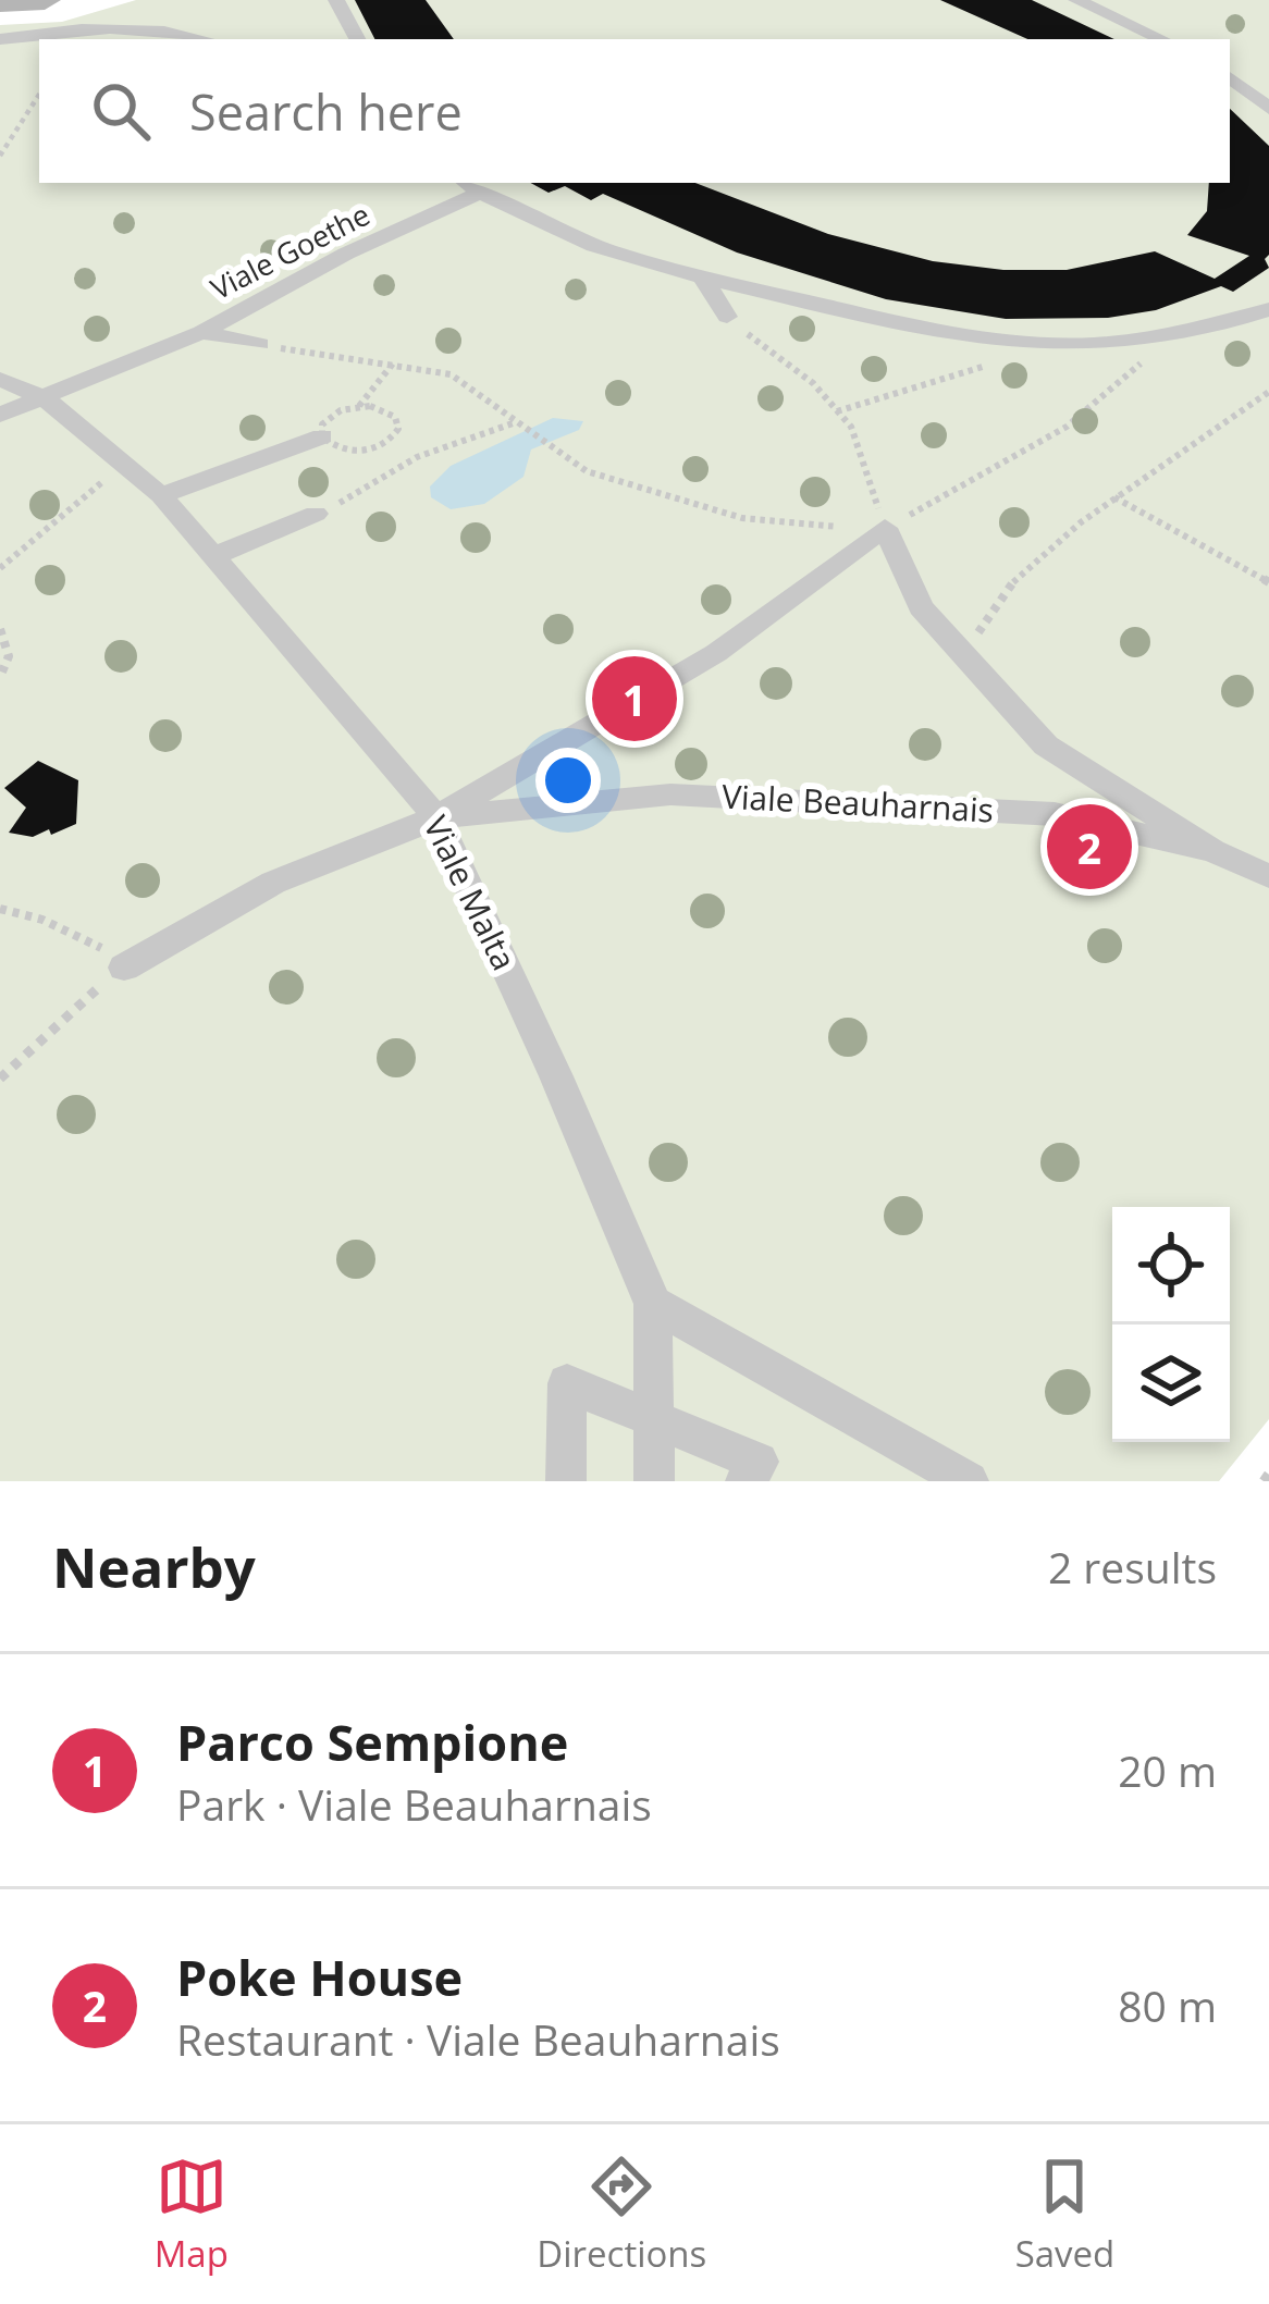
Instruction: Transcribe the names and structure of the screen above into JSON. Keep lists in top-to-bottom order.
{
  "streets": {
    "street": ["Viale Goethe", "Viale Beauharnais", "Viale Malta"]
  },
  "crossings": [
    ["Viale Goethe", "Viale Malta"],
    ["Viale Beauharnais", "Viale Malta"]
  ],
  "page": {
    "search": "Search here",
    "pins": ["1", "2"],
    "heading": ["Nearby", "2 results"],
    "list": [
      {
        "mark": "1",
        "name": "Parco Sempione",
        "note": "Park · Viale Beauharnais",
        "value": "20 m"
      },
      {
        "mark": "2",
        "name": "Poke House",
        "note": "Restaurant · Viale Beauharnais",
        "value": "80 m"
      }
    ],
    "nav": ["Map", "Directions", "Saved"]
  }
}
